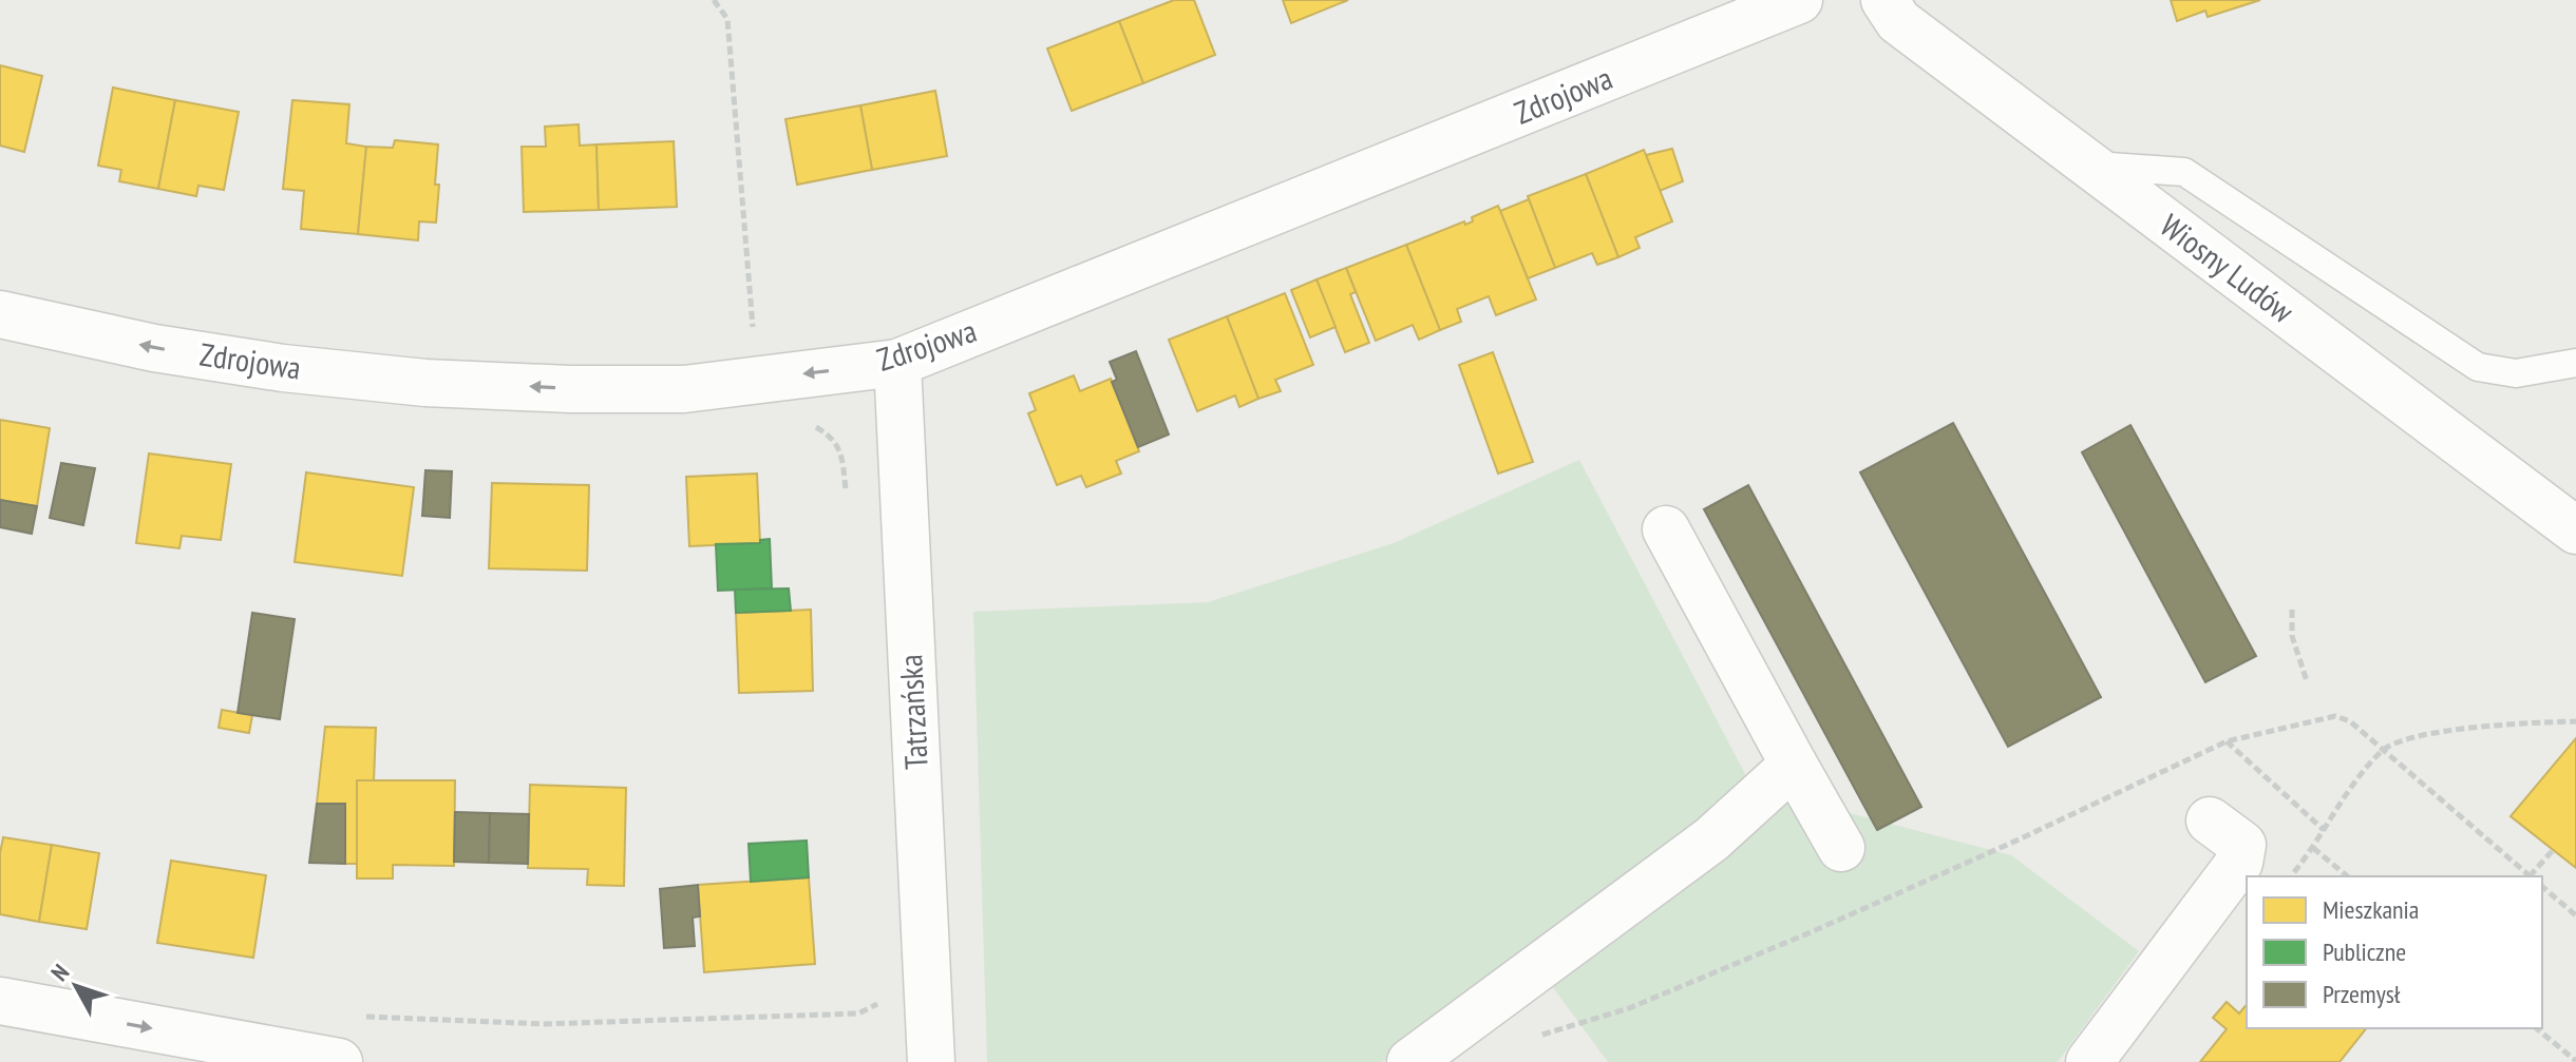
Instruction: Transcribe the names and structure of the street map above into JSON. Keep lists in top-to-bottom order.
{
  "streets": {
    "street": ["Zdrojowa", "Wiosny Ludów", "Tatrzańska"]
  },
  "crossings": [
    ["Zdrojowa", "Tatrzańska"]
  ],
  "one_way": ["Zdrojowa"],
  "legend": ["Mieszkania", "Publiczne", "Przemysł"],
  "north": "top left"
}
